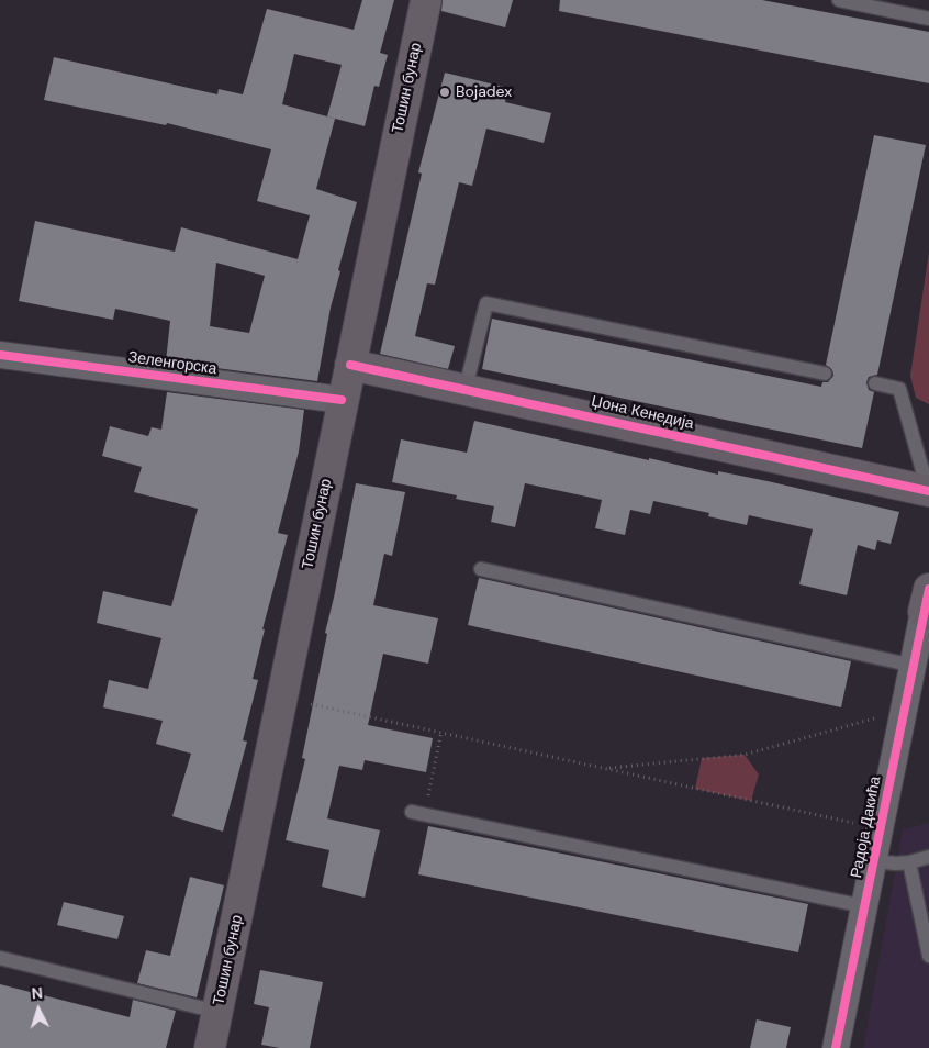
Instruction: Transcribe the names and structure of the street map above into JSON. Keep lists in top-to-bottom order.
{
  "streets": {
    "main road": ["Тошин бунар", "Џона Кенедија"],
    "street": ["Зеленгорска", "Радоја Дакића"]
  },
  "crossings": [
    ["Тошин бунар", "Зеленгорска"],
    ["Тошин бунар", "Џона Кенедија"]
  ],
  "places": ["Bojadex"],
  "north": "top"
}
